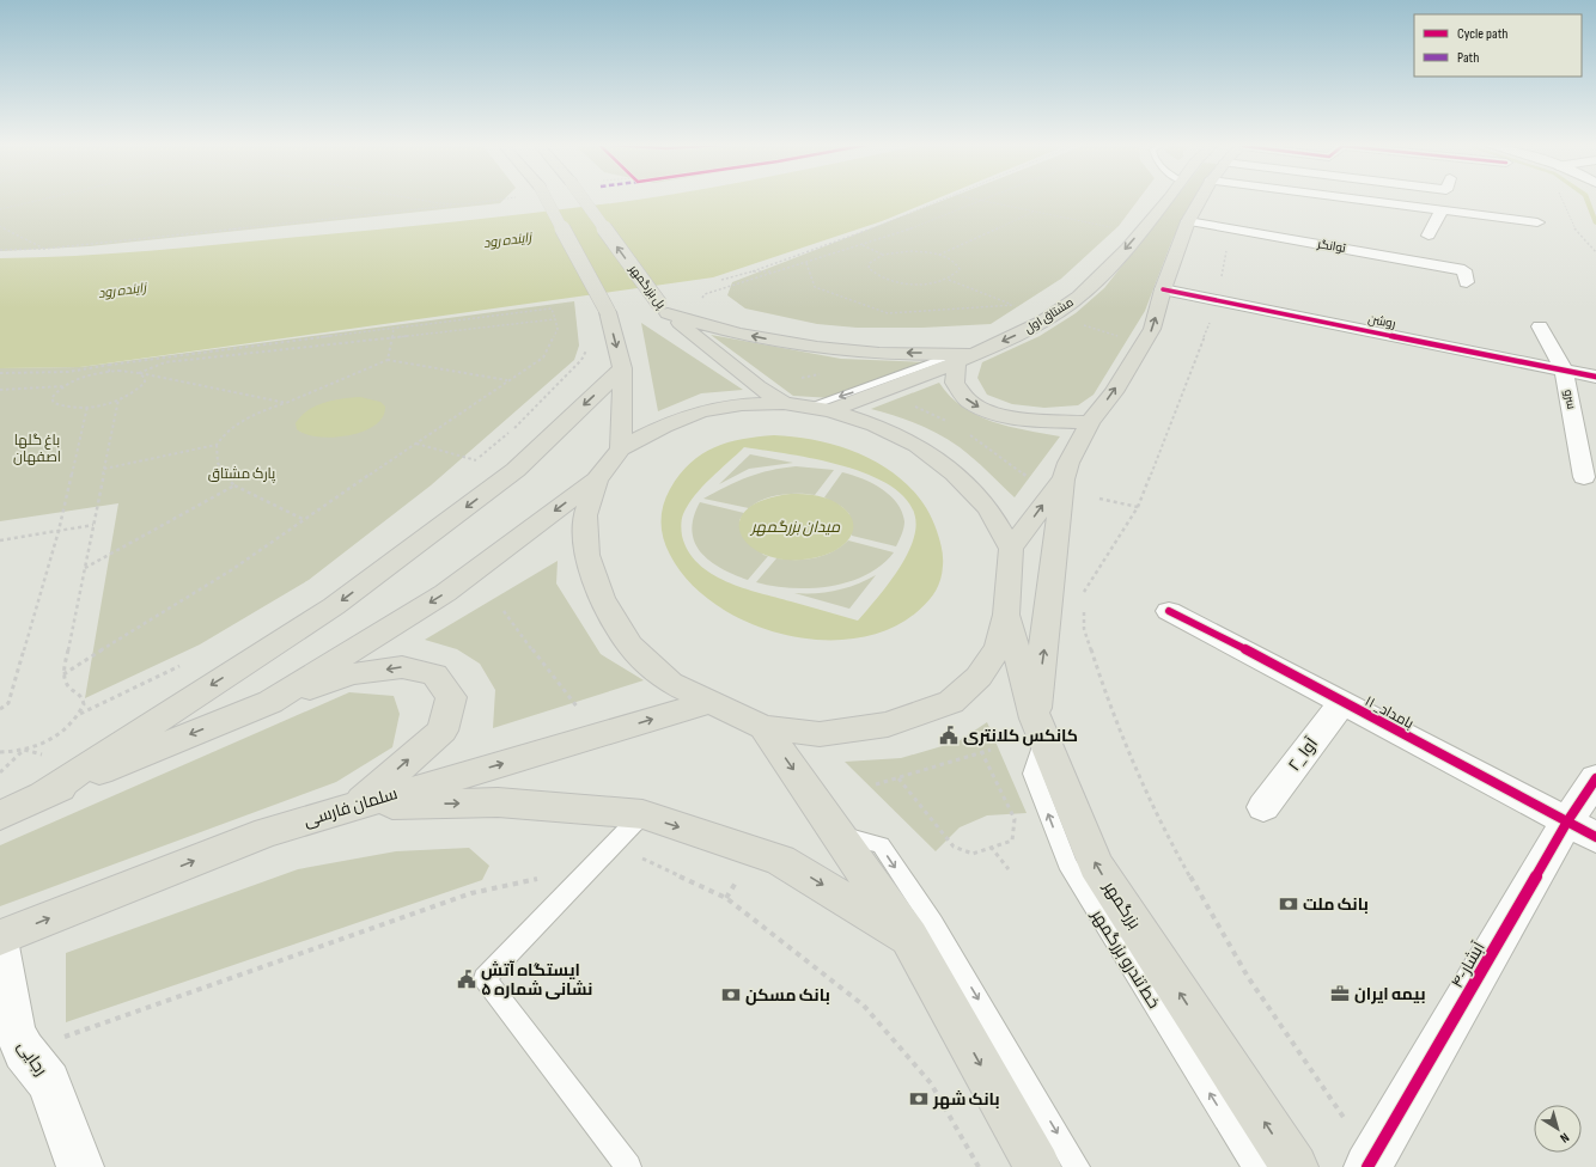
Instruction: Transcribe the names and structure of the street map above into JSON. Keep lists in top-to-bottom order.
{
  "streets": {
    "main road": [
      "پل بزرگمهر",
      "مشتاق اول",
      "سلمان فارسی",
      "بزرگمهر"
    ],
    "street": [
      "توانگر",
      "روشن",
      "سرو",
      "۱۱ _بامداد",
      "۲_ آوا",
      "۴-آبشار",
      "رجایی"
    ],
    "lane": ["خط تندرو بزرگمهر"]
  },
  "crossings": [
    ["روشن", "سرو"],
    ["۱۱ _بامداد", "۲_ آوا"],
    ["۱۱ _بامداد", "۴-آبشار"],
    ["بزرگمهر", "خط تندرو بزرگمهر"]
  ],
  "one_way": ["خط تندرو بزرگمهر"],
  "water": ["زاینده رود", "میدان بزرگمهر"],
  "parks": ["باغ گلها اصفهان", "پارک مشتاق"],
  "places": {
    "public building": ["کانکس کلانتری", "ایستگاه آتش نشانی شماره ۵"],
    "bank": ["بانک ملت", "بانک مسکن", "بانک شهر"],
    "office": ["بیمه ایران"]
  },
  "legend": ["Cycle path", "Path"],
  "north": "bottom right"
}
